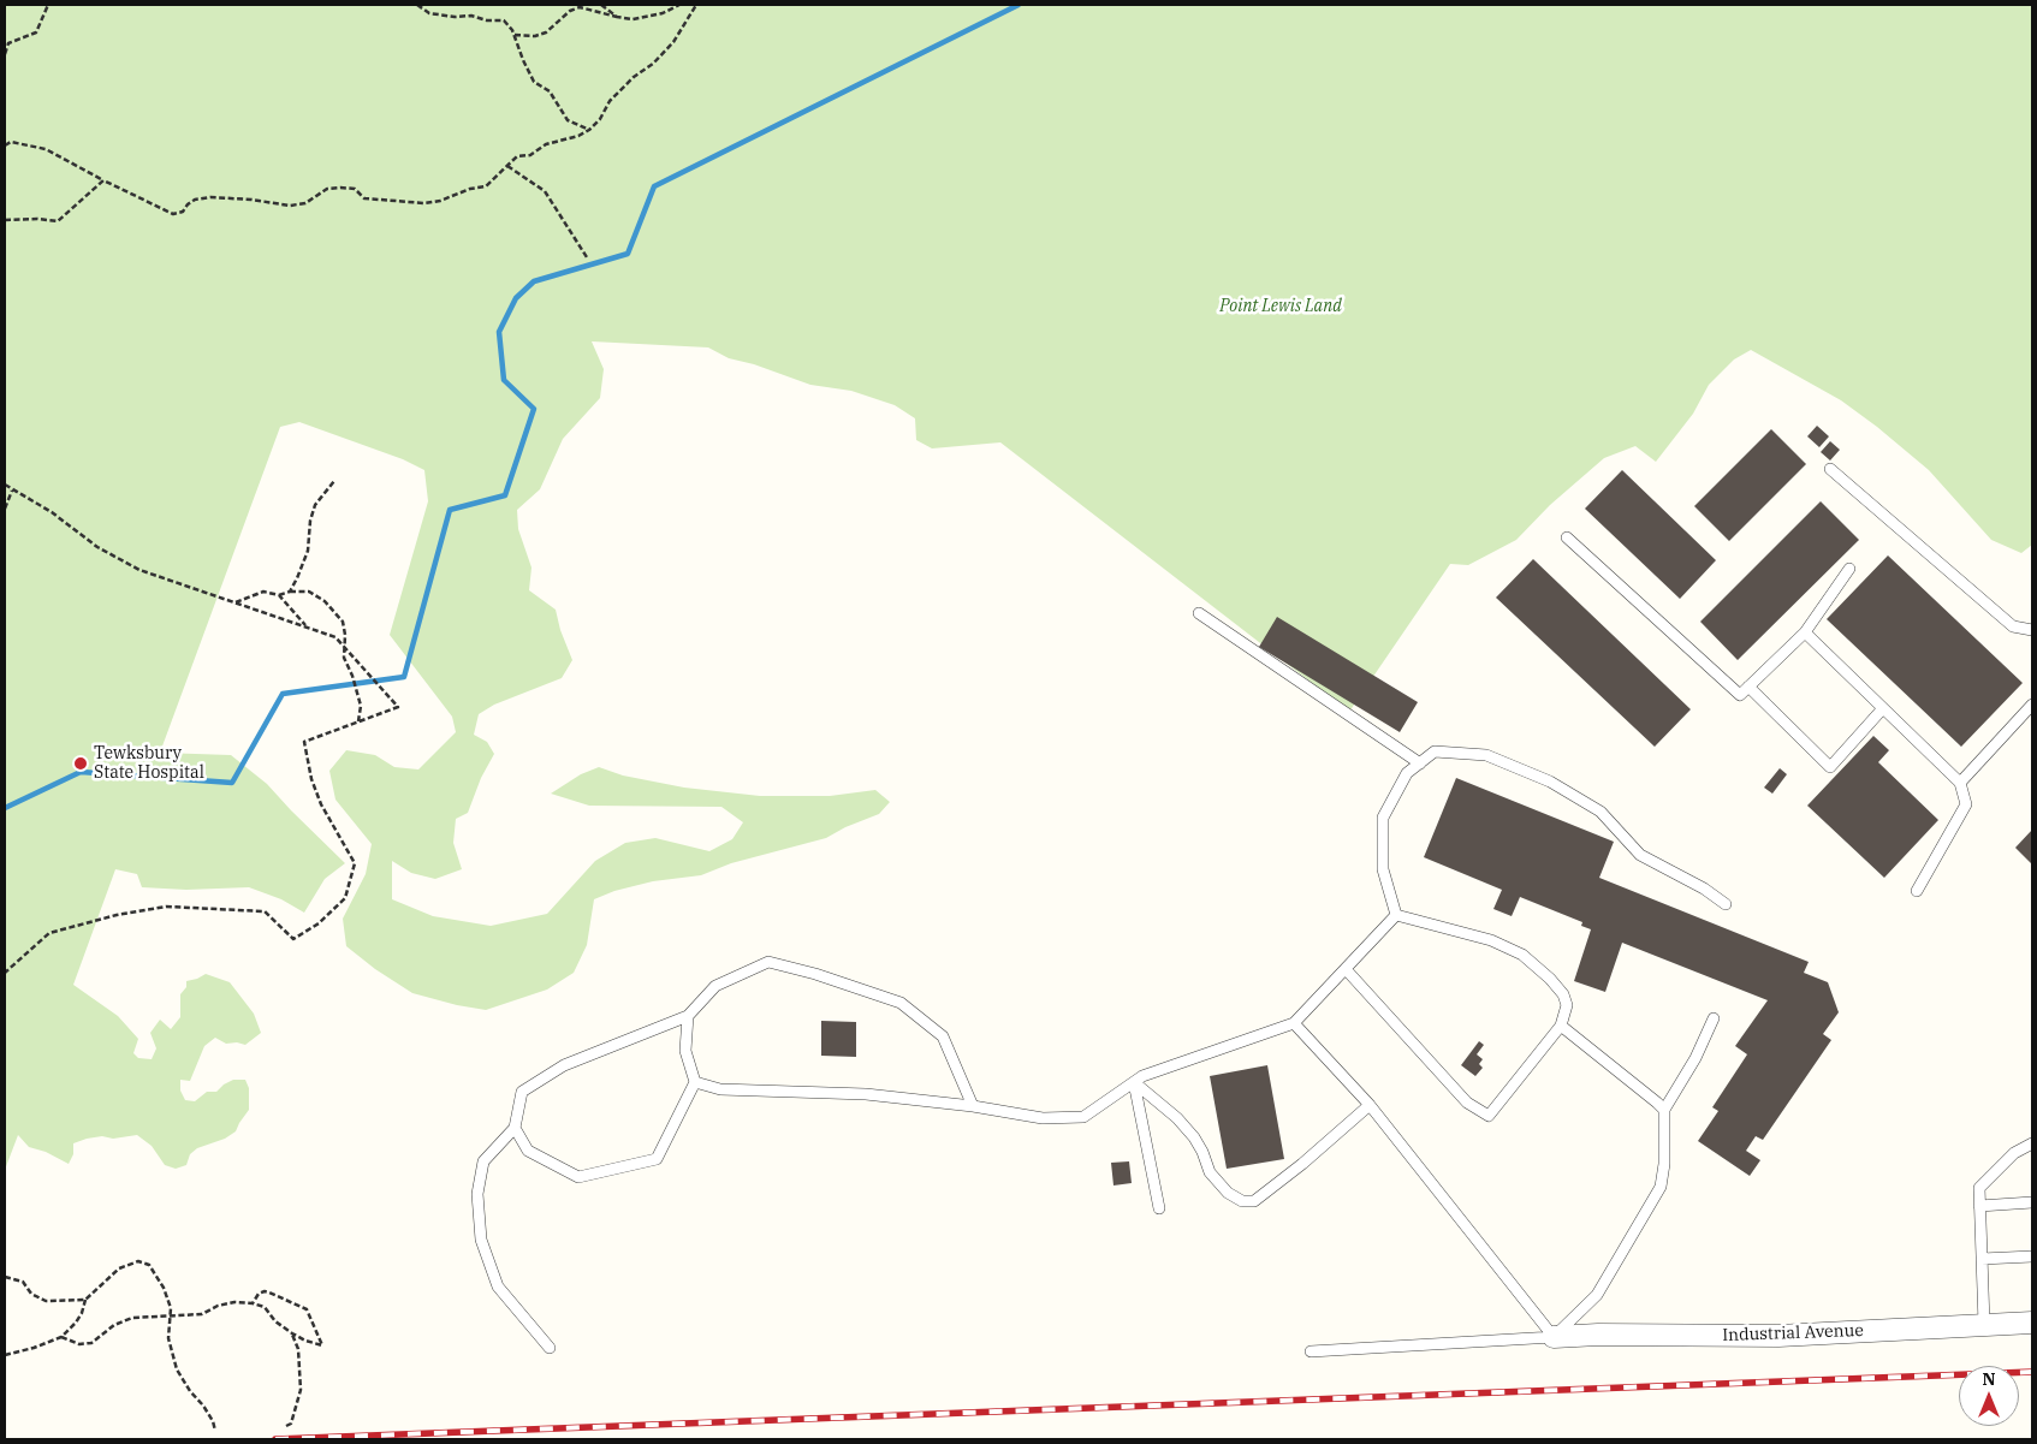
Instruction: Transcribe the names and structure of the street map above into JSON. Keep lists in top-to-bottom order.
{
  "streets": {
    "street": ["Industrial Avenue"]
  },
  "parks": ["Point Lewis Land"],
  "places": ["Tewksbury State Hospital"],
  "north": "top"
}
